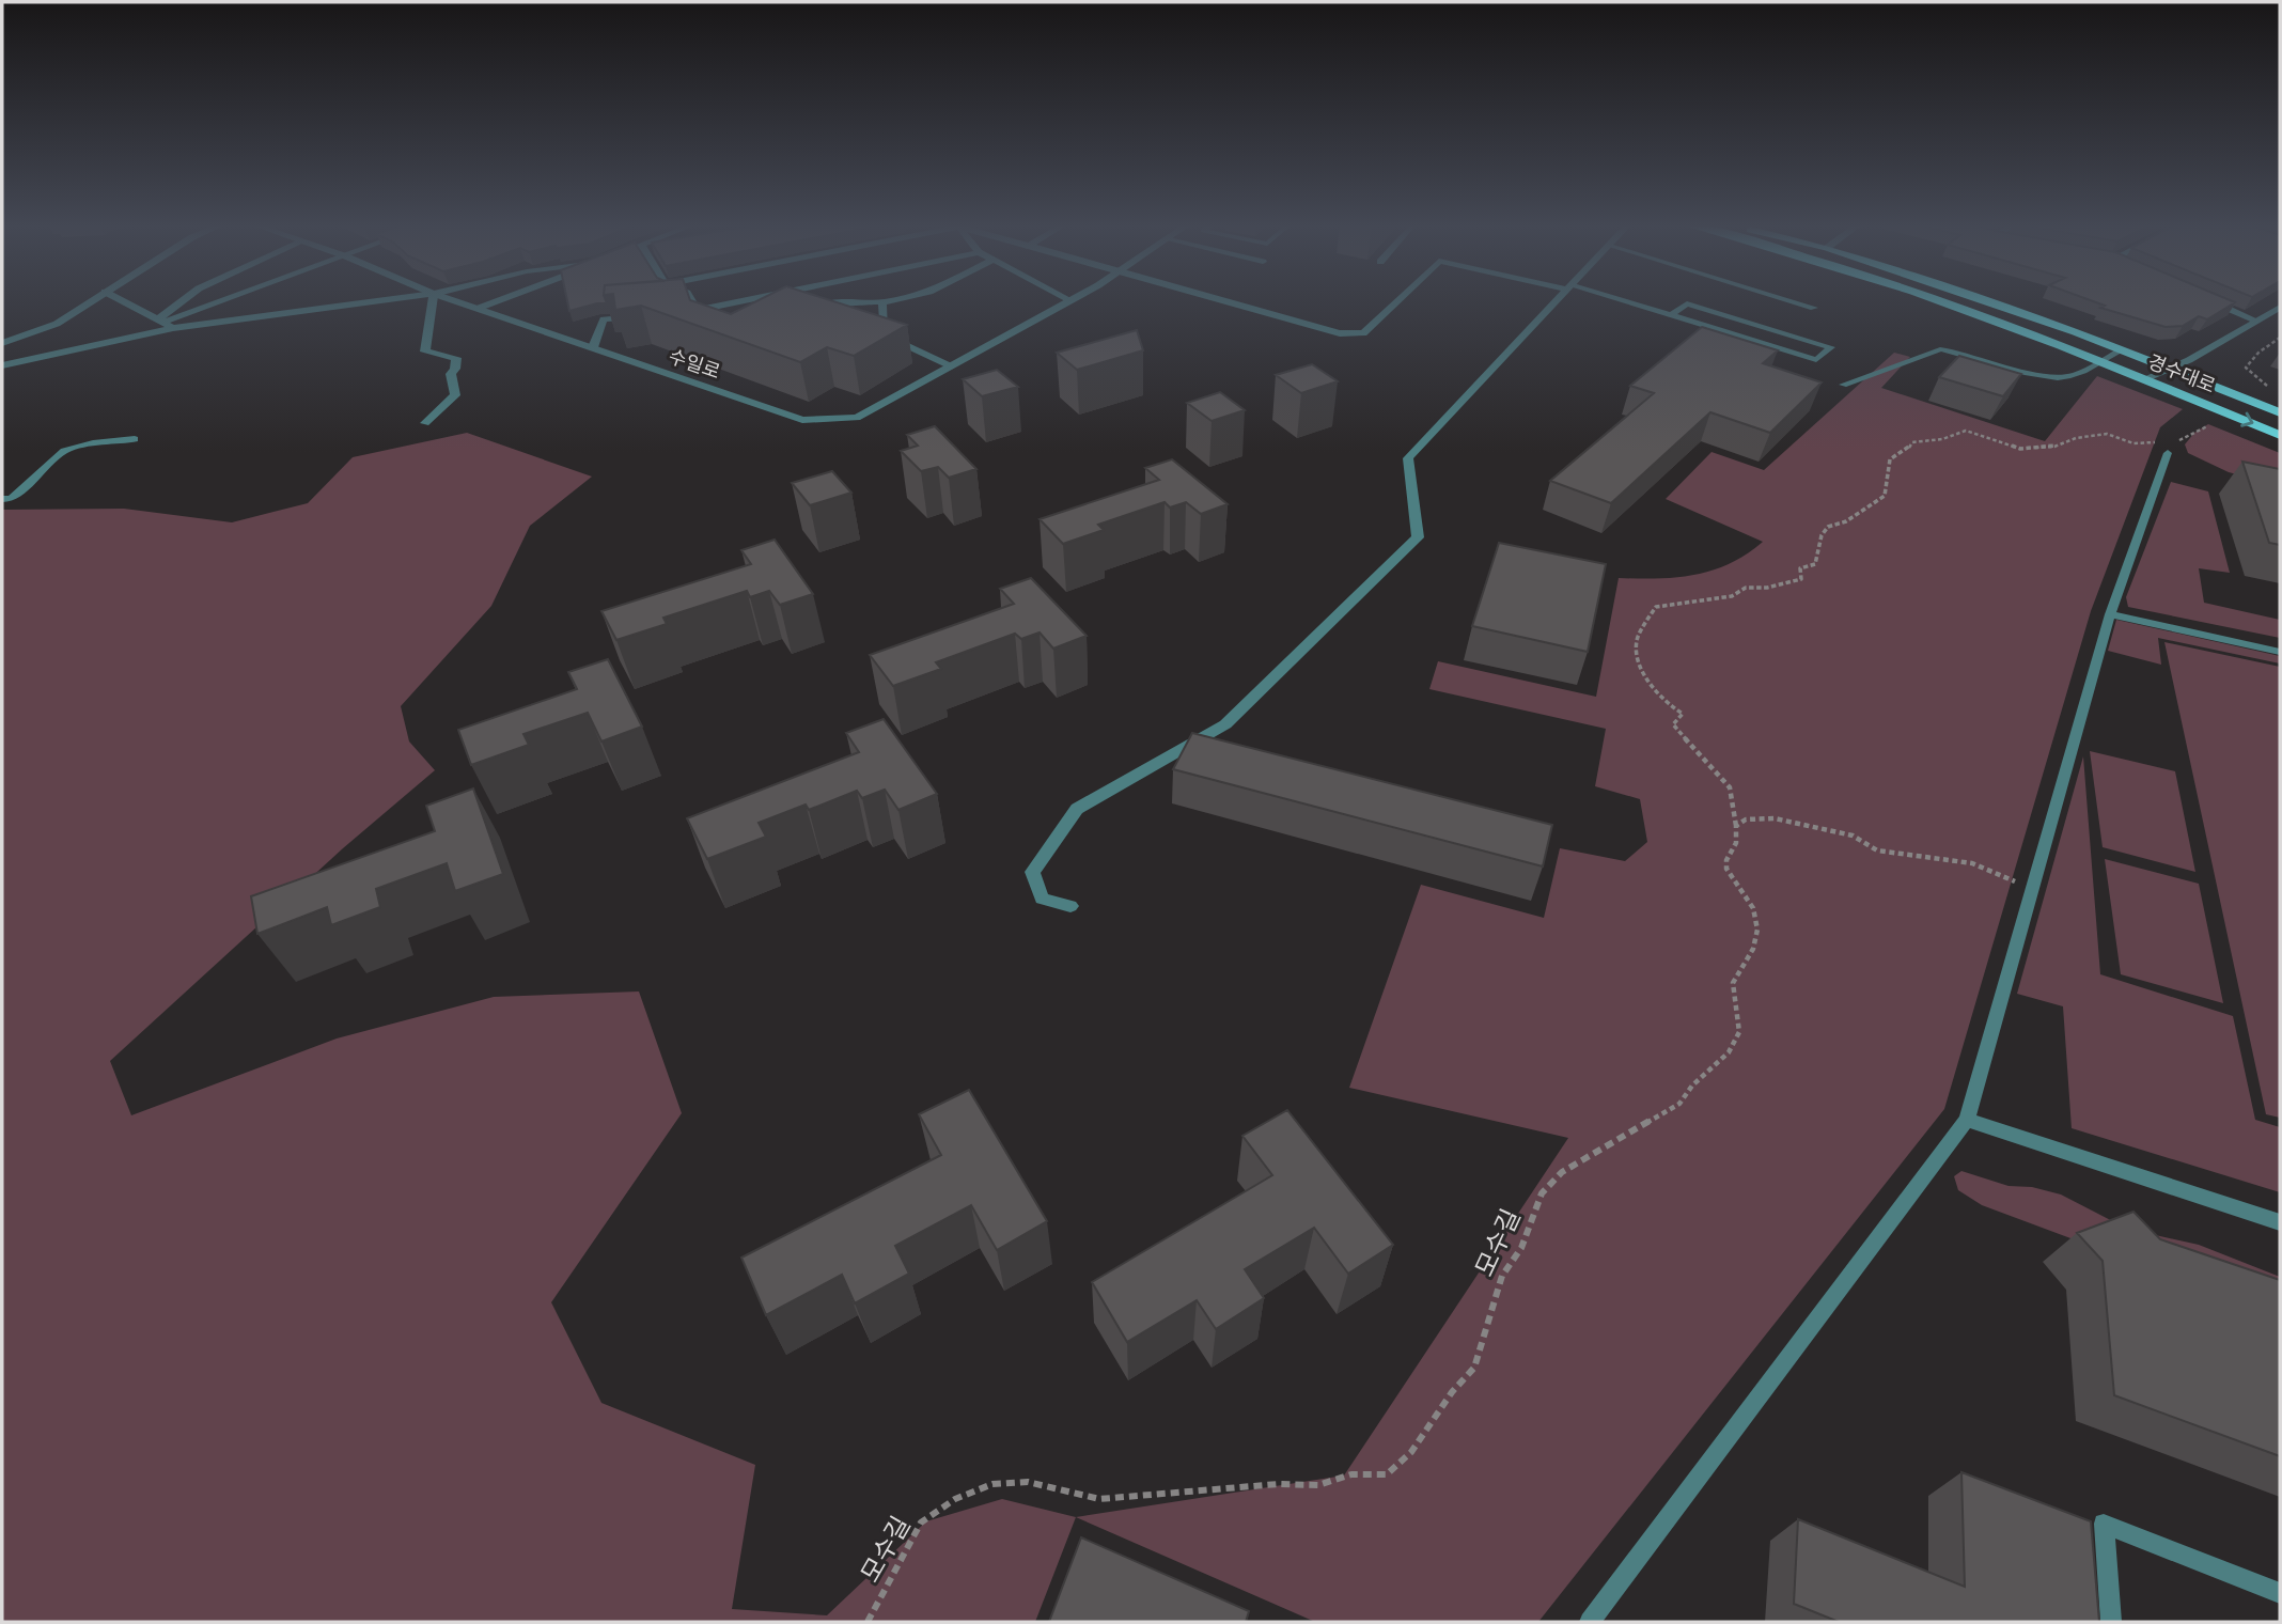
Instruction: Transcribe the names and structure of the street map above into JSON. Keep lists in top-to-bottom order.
{
  "streets": {
    "main road": ["경수대로"],
    "street": ["수일로"],
    "path": ["모수길"]
  }
}
